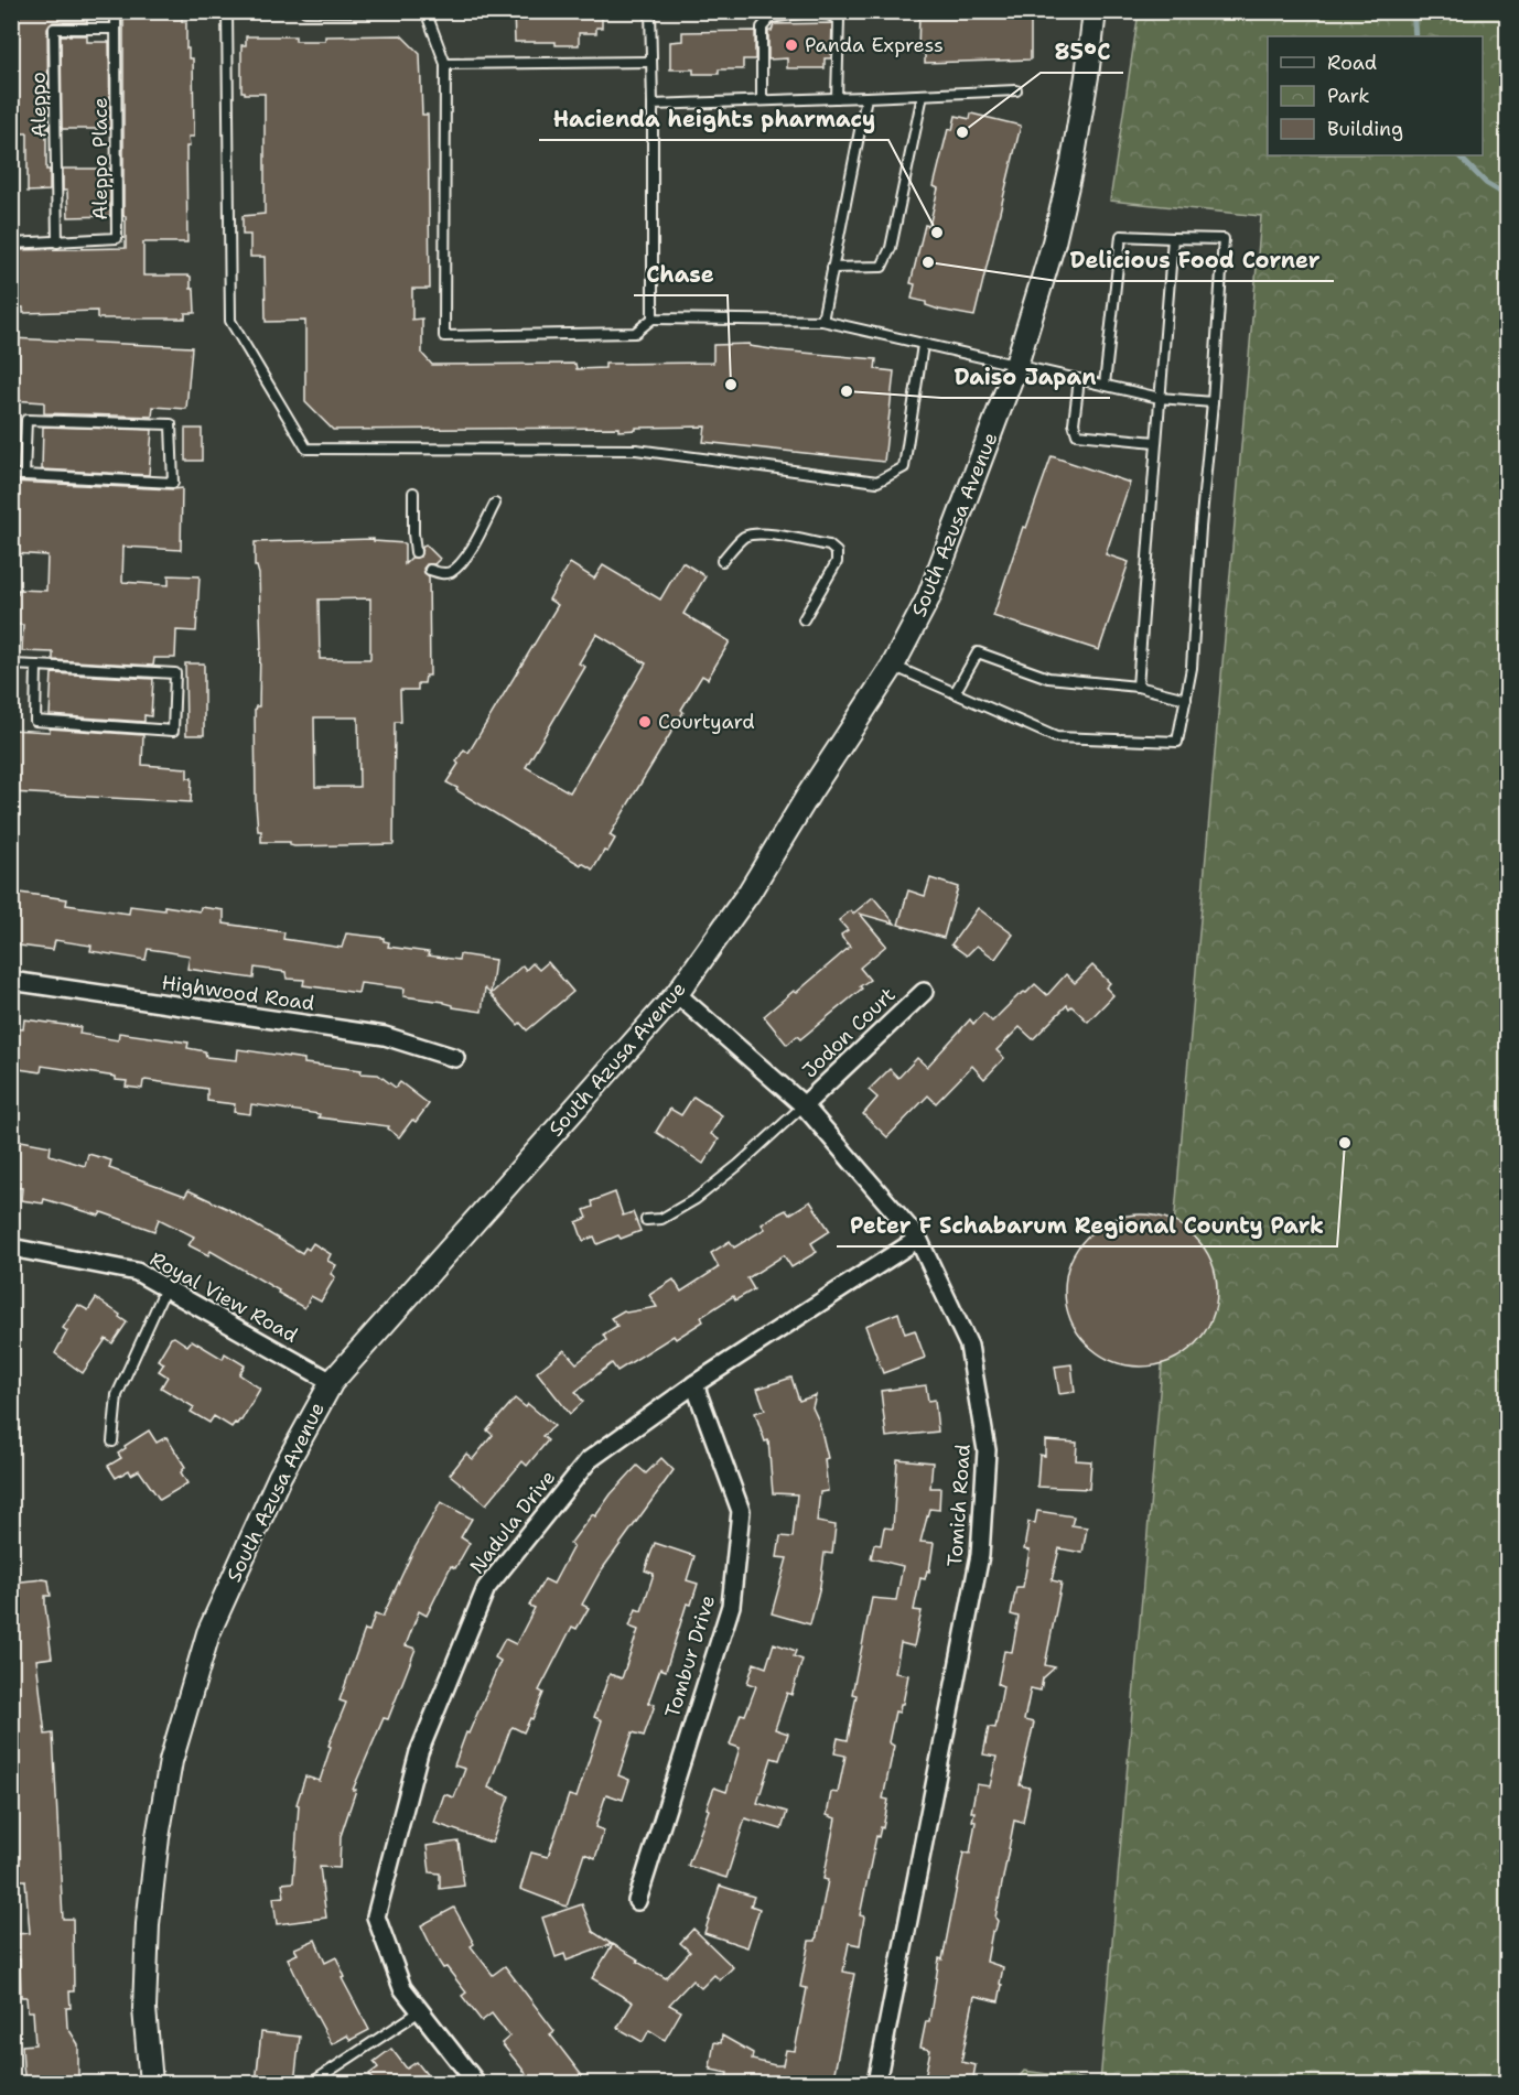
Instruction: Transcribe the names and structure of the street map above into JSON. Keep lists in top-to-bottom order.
{
  "streets": {
    "street": [
      "South Azusa Avenue",
      "Highwood Road",
      "Jodon Court",
      "Royal View Road",
      "Tomich Road",
      "Nadula Drive",
      "Tombur Drive"
    ],
    "lane": ["Aleppo", "Aleppo Place"]
  },
  "crossings": [
    ["Aleppo", "Aleppo Place"],
    ["South Azusa Avenue", "Royal View Road"],
    ["South Azusa Avenue", "Tomich Road"],
    ["Jodon Court", "Tomich Road"],
    ["Tomich Road", "Nadula Drive"],
    ["Nadula Drive", "Tombur Drive"]
  ],
  "places": [
    "Panda Express",
    "85°C",
    "Hacienda heights pharmacy",
    "Delicious Food Corner",
    "Chase",
    "Daiso Japan",
    "Courtyard",
    "Peter F Schabarum Regional County Park"
  ],
  "legend": ["Road", "Park", "Building"]
}
